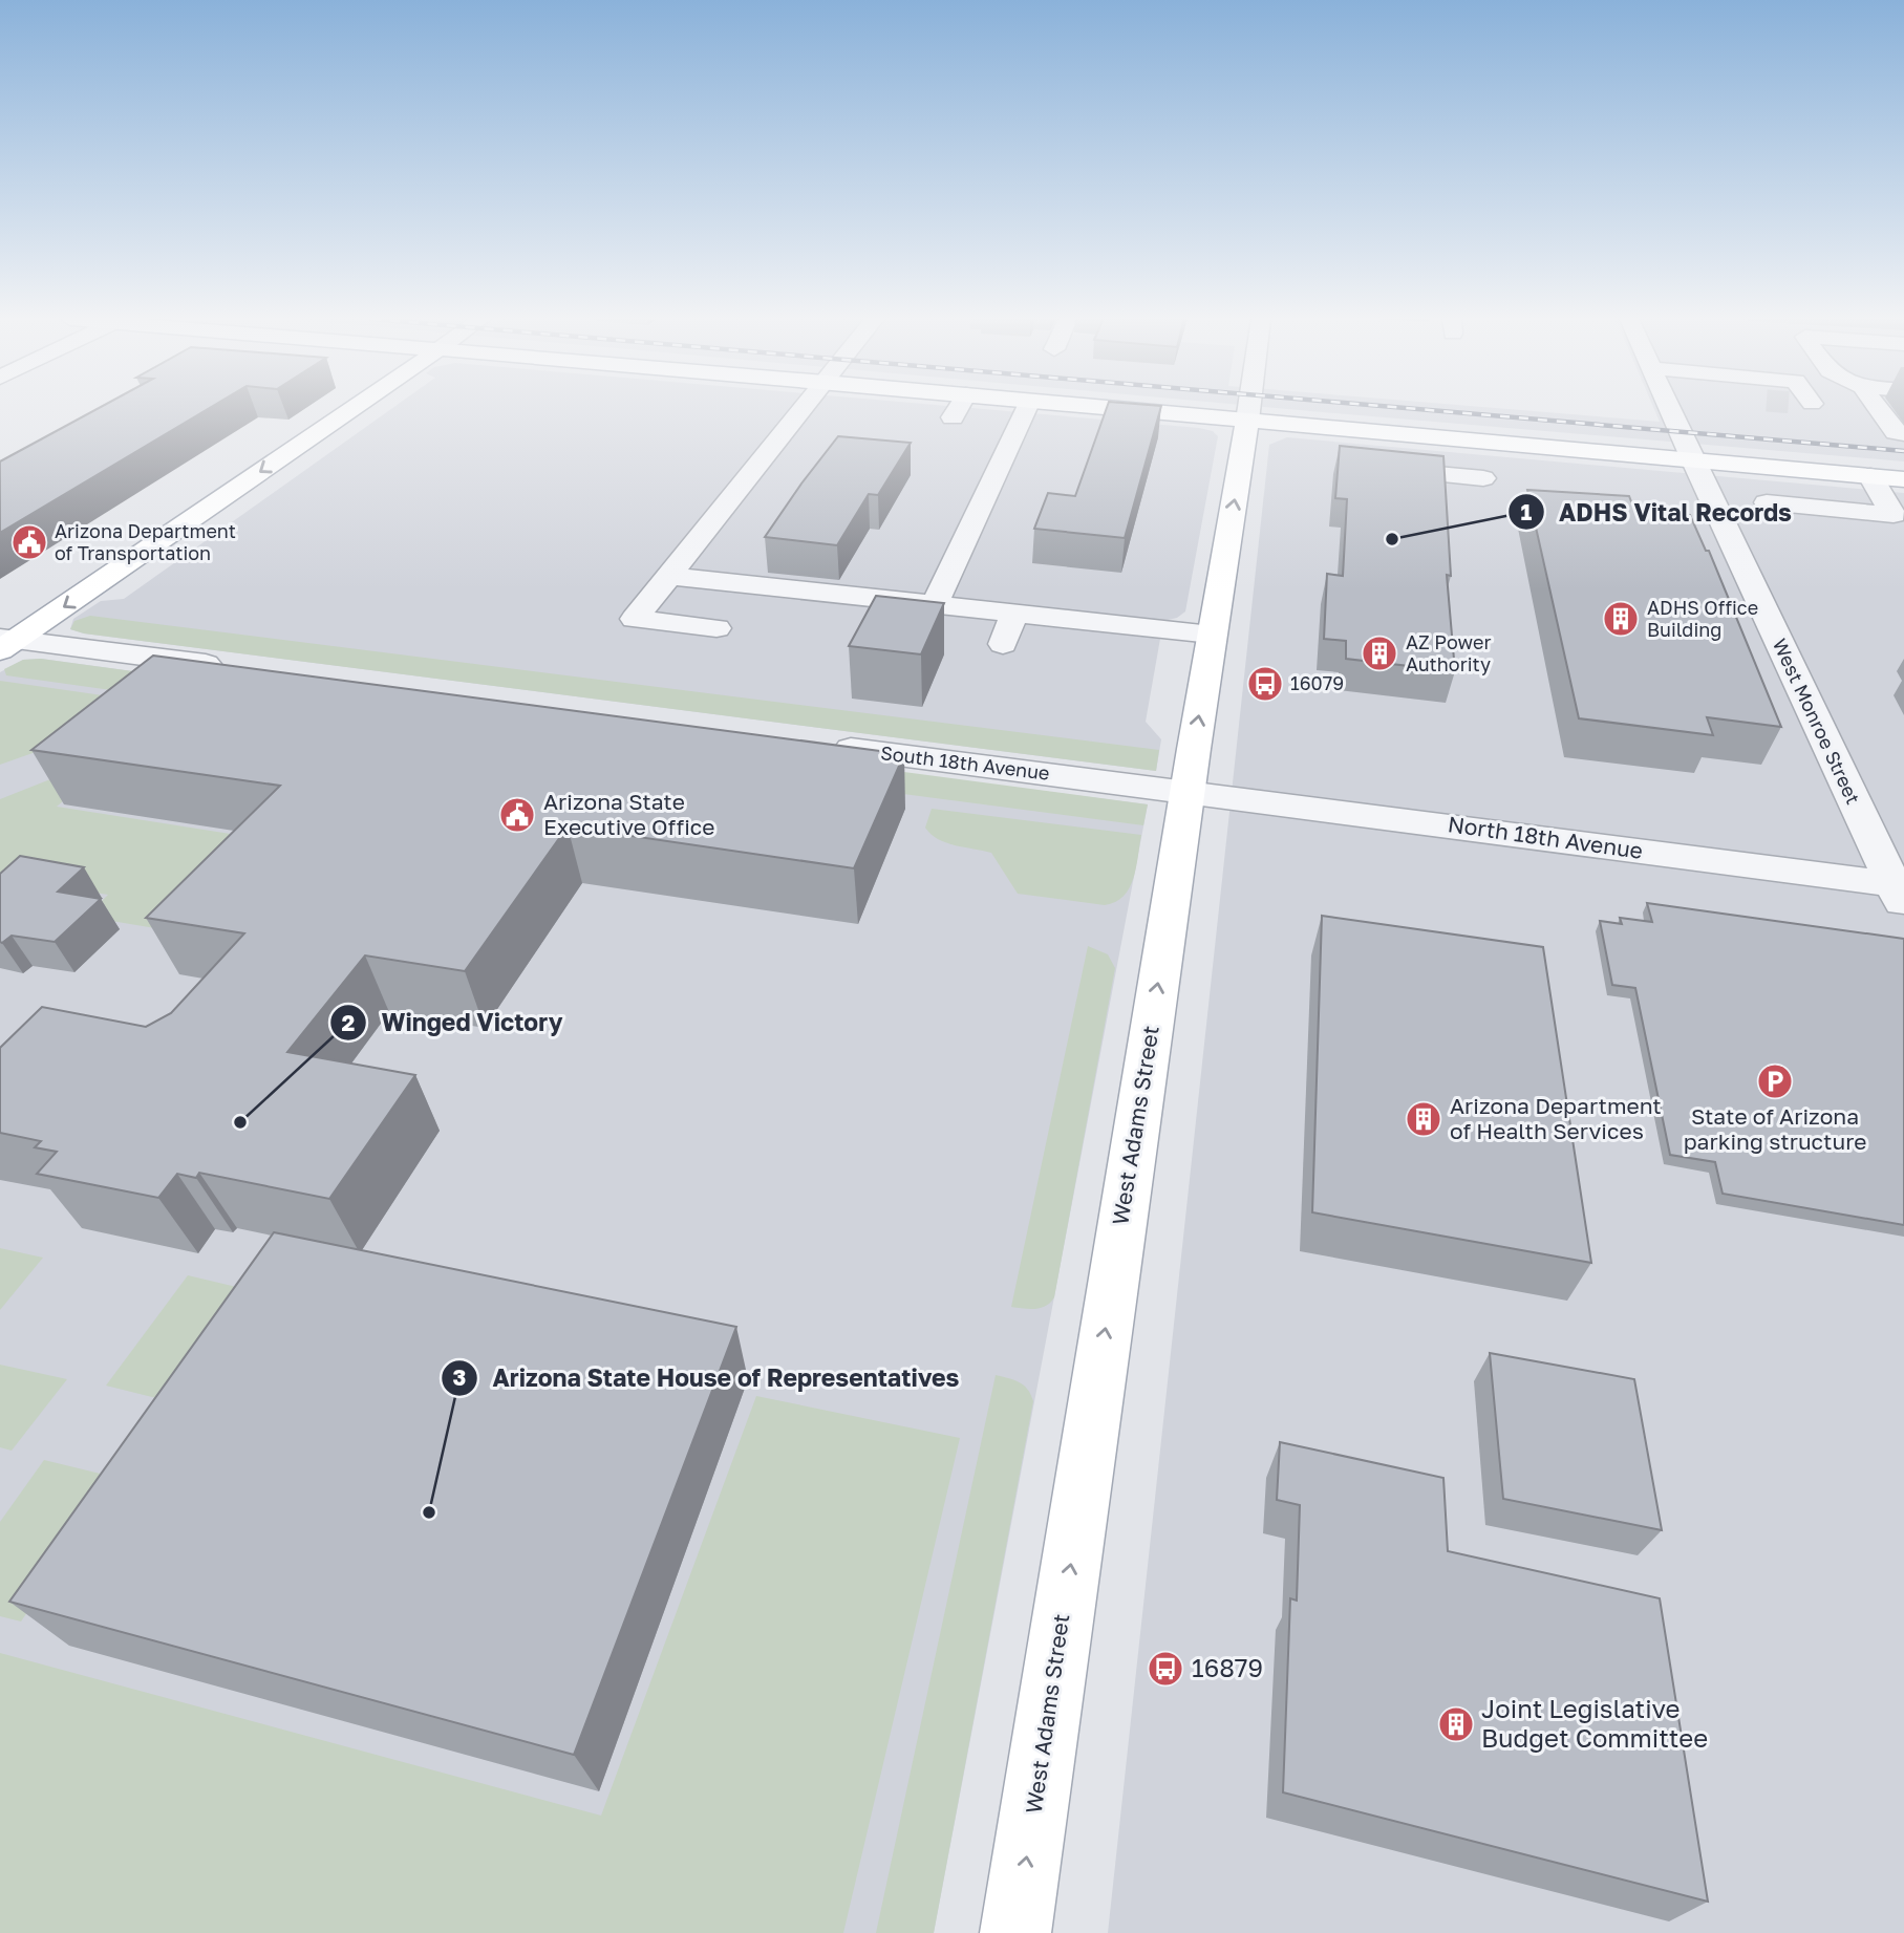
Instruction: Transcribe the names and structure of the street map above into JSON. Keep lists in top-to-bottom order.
{
  "streets": {
    "main road": ["West Adams Street"],
    "street": ["West Monroe Street", "South 18th Avenue", "North 18th Avenue"]
  },
  "crossings": [
    ["West Monroe Street", "North 18th Avenue"],
    ["South 18th Avenue", "North 18th Avenue"],
    ["South 18th Avenue", "West Adams Street"],
    ["North 18th Avenue", "West Adams Street"]
  ],
  "one_way": ["West Adams Street"],
  "places": {
    "other": ["ADHS Vital Records", "Winged Victory", "Arizona State House of Representatives"],
    "public building": ["Arizona Department of Transportation", "Arizona State Executive Office"],
    "building": [
      "ADHS Office Building",
      "AZ Power Authority",
      "Arizona Department of Health Services",
      "Joint Legislative Budget Committee"
    ],
    "bus stop": ["16079", "16879"],
    "parking": ["State of Arizona parking structure"]
  }
}
